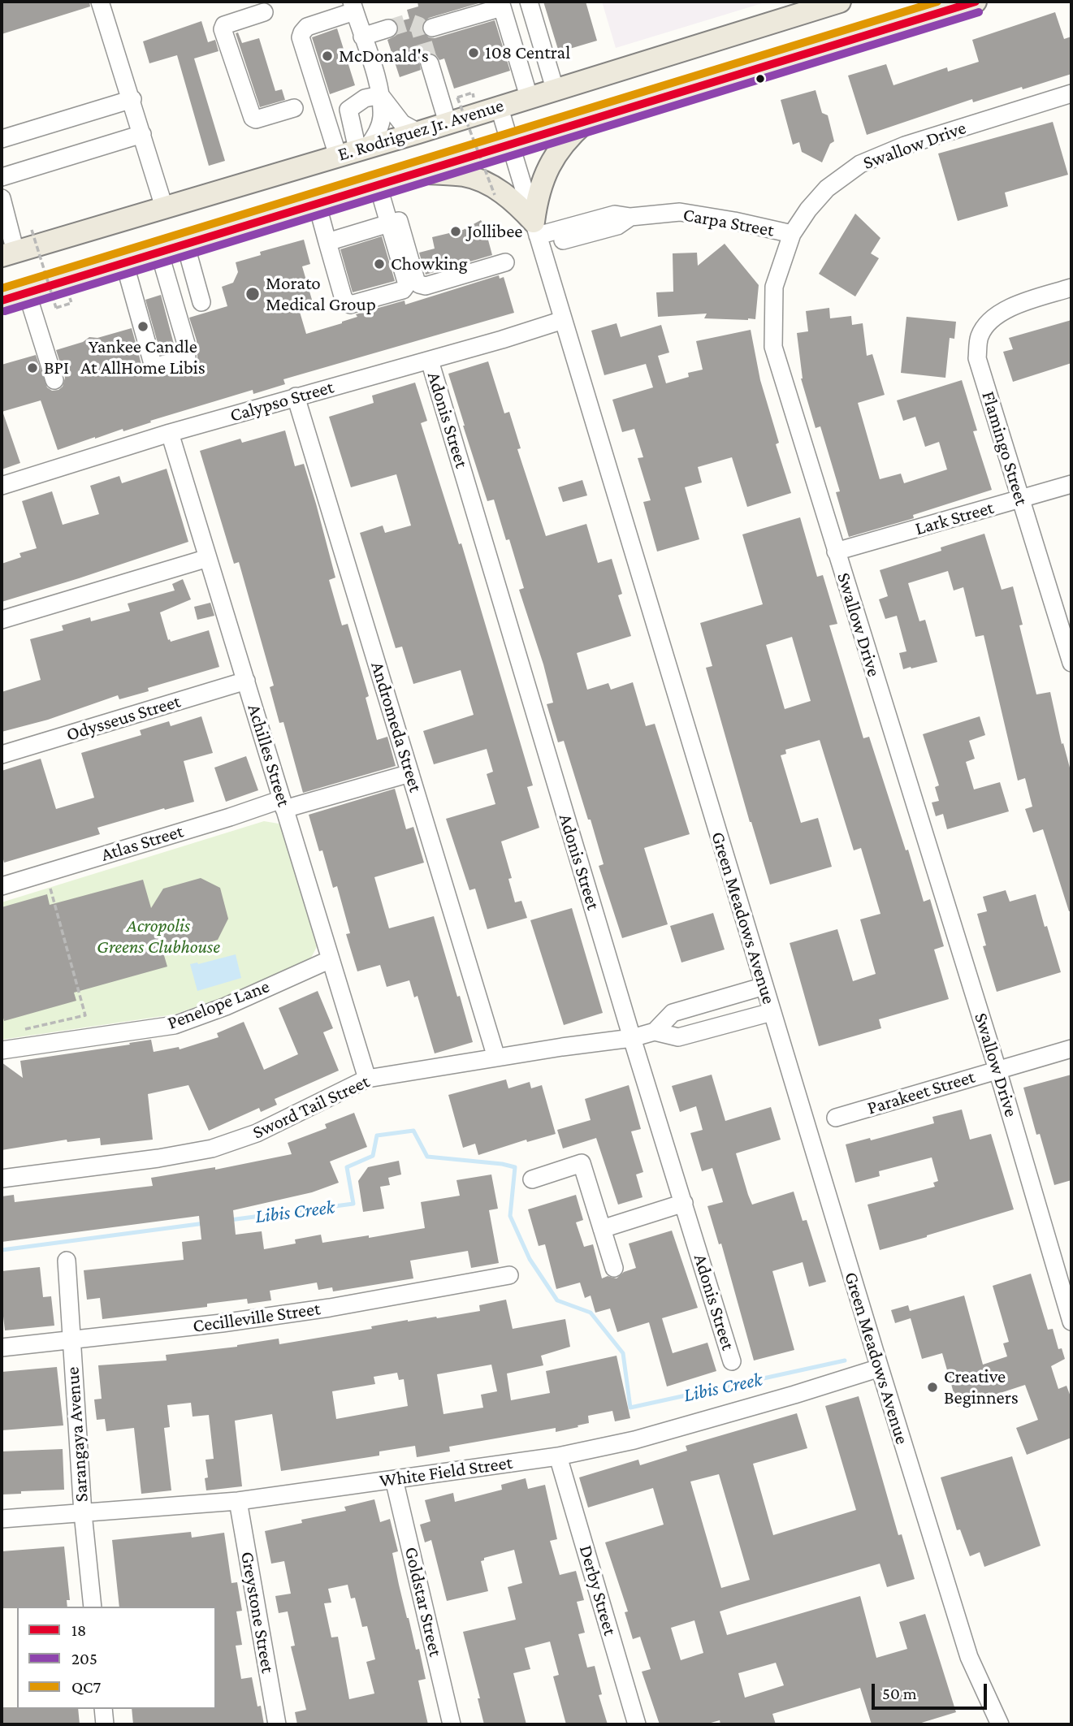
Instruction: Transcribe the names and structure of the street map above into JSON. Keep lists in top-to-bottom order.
{
  "streets": {
    "main road": ["E. Rodriguez Jr. Avenue"],
    "street": [
      "Swallow Drive",
      "Carpa Street",
      "Calypso Street",
      "Adonis Street",
      "Flamingo Street",
      "Lark Street",
      "Odysseus Street",
      "Andromeda Street",
      "Achilles Street",
      "Atlas Street",
      "Green Meadows Avenue",
      "Penelope Lane",
      "Parakeet Street",
      "Sword Tail Street",
      "Cecilleville Street",
      "Sarangaya Avenue",
      "White Field Street",
      "Derby Street",
      "Goldstar Street",
      "Greystone Street"
    ]
  },
  "crossings": [
    ["E. Rodriguez Jr. Avenue", "Green Meadows Avenue"],
    ["Swallow Drive", "Carpa Street"],
    ["Swallow Drive", "Lark Street"],
    ["Swallow Drive", "Parakeet Street"],
    ["Carpa Street", "Green Meadows Avenue"],
    ["Calypso Street", "Adonis Street"],
    ["Calypso Street", "Andromeda Street"],
    ["Calypso Street", "Achilles Street"],
    ["Calypso Street", "Green Meadows Avenue"],
    ["Adonis Street", "Sword Tail Street"],
    ["Flamingo Street", "Lark Street"],
    ["Odysseus Street", "Achilles Street"],
    ["Andromeda Street", "Atlas Street"],
    ["Andromeda Street", "Sword Tail Street"],
    ["Achilles Street", "Atlas Street"],
    ["Achilles Street", "Penelope Lane"],
    ["Achilles Street", "Sword Tail Street"],
    ["Green Meadows Avenue", "Sword Tail Street"],
    ["Green Meadows Avenue", "White Field Street"],
    ["Cecilleville Street", "Sarangaya Avenue"],
    ["Sarangaya Avenue", "White Field Street"],
    ["White Field Street", "Derby Street"],
    ["White Field Street", "Goldstar Street"],
    ["White Field Street", "Greystone Street"]
  ],
  "water": ["Libis Creek"],
  "parks": ["Acropolis Greens Clubhouse"],
  "places": [
    "108 Central",
    "McDonald's",
    "Jollibee",
    "Chowking",
    "Morato Medical Group",
    "Yankee Candle At AllHome Libis",
    "BPI",
    "Creative Beginners"
  ],
  "lines": ["transit line 18", "transit line QC7", "transit line 205"],
  "legend": ["18", "205", "QC7"],
  "scale_bar": "50 m"
}
